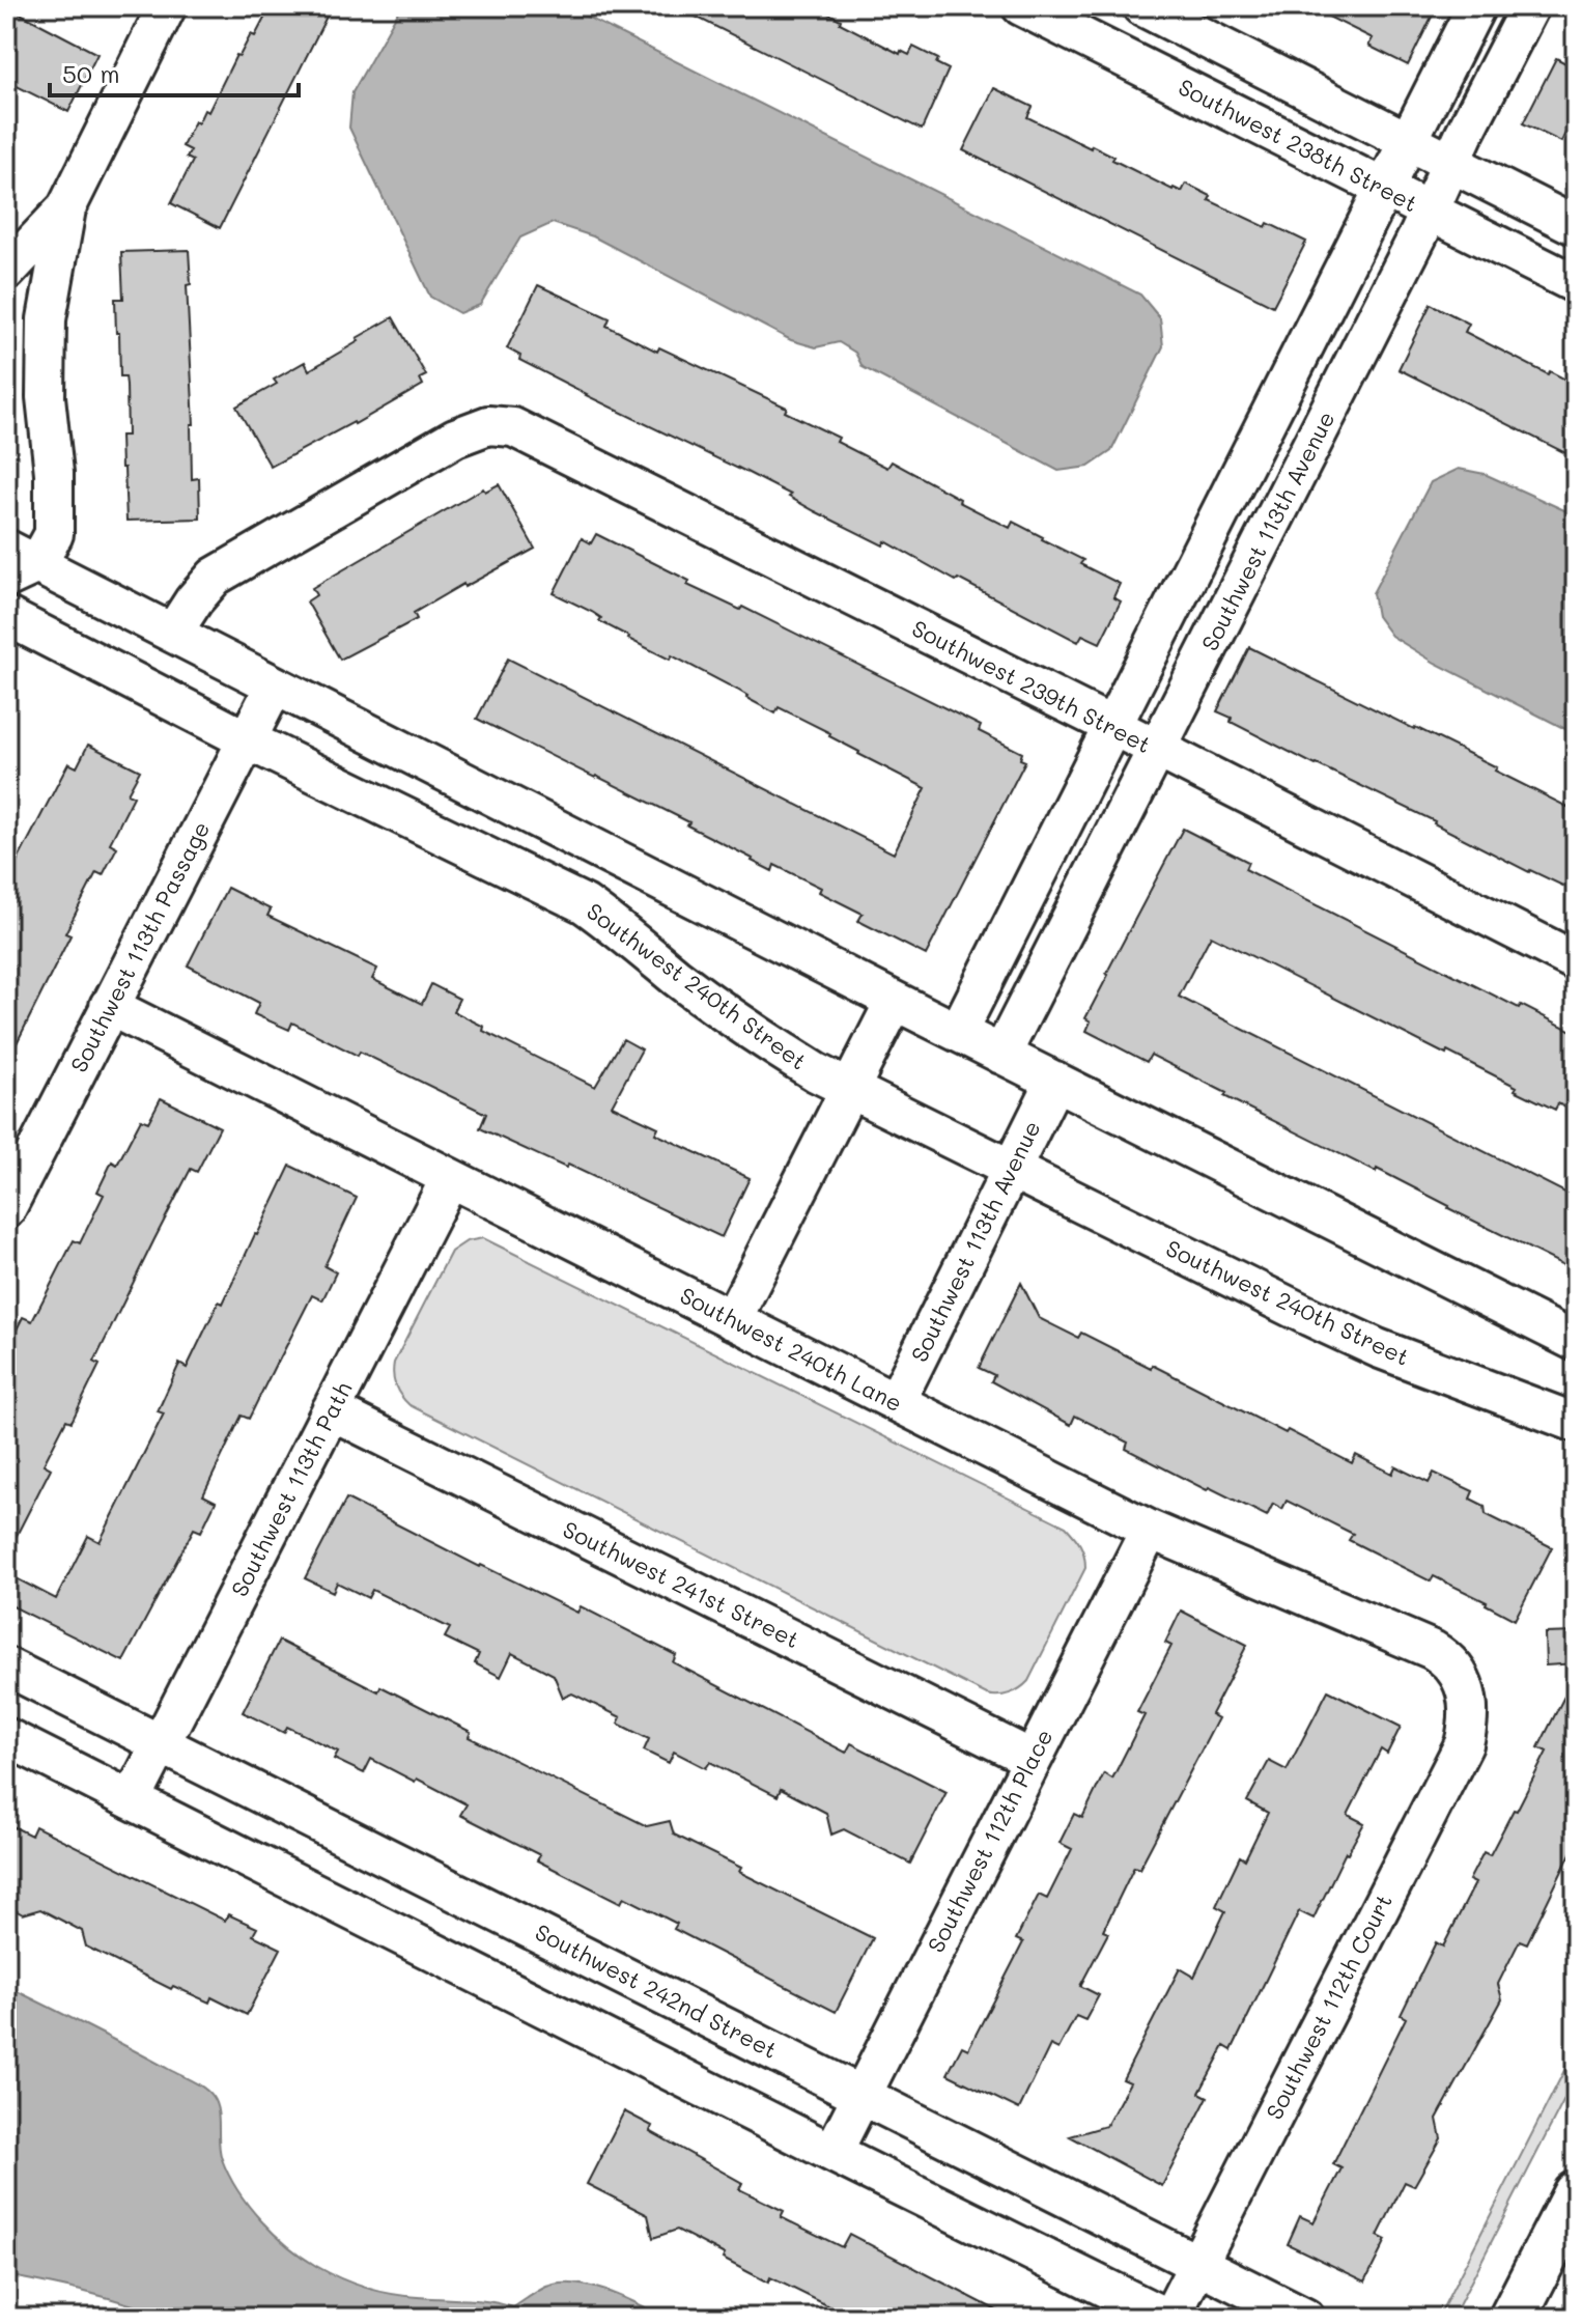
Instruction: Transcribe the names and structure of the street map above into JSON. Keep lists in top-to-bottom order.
{
  "streets": {
    "street": [
      "Southwest 238th Street",
      "Southwest 113th Avenue",
      "Southwest 239th Street",
      "Southwest 113th Passage",
      "Southwest 240th Street",
      "Southwest 240th Lane",
      "Southwest 113th Path",
      "Southwest 241st Street",
      "Southwest 112th Place",
      "Southwest 242nd Street",
      "Southwest 112th Court"
    ]
  },
  "crossings": [
    ["Southwest 238th Street", "Southwest 113th Avenue"],
    ["Southwest 113th Avenue", "Southwest 239th Street"],
    ["Southwest 113th Avenue", "Southwest 240th Street"],
    ["Southwest 113th Avenue", "Southwest 240th Lane"],
    ["Southwest 113th Passage", "Southwest 240th Street"],
    ["Southwest 113th Passage", "Southwest 240th Lane"],
    ["Southwest 240th Lane", "Southwest 113th Path"],
    ["Southwest 240th Lane", "Southwest 112th Place"],
    ["Southwest 240th Lane", "Southwest 112th Court"],
    ["Southwest 113th Path", "Southwest 241st Street"],
    ["Southwest 113th Path", "Southwest 242nd Street"],
    ["Southwest 241st Street", "Southwest 112th Place"],
    ["Southwest 112th Place", "Southwest 242nd Street"],
    ["Southwest 242nd Street", "Southwest 112th Court"]
  ],
  "scale_bar": "50 m"
}
